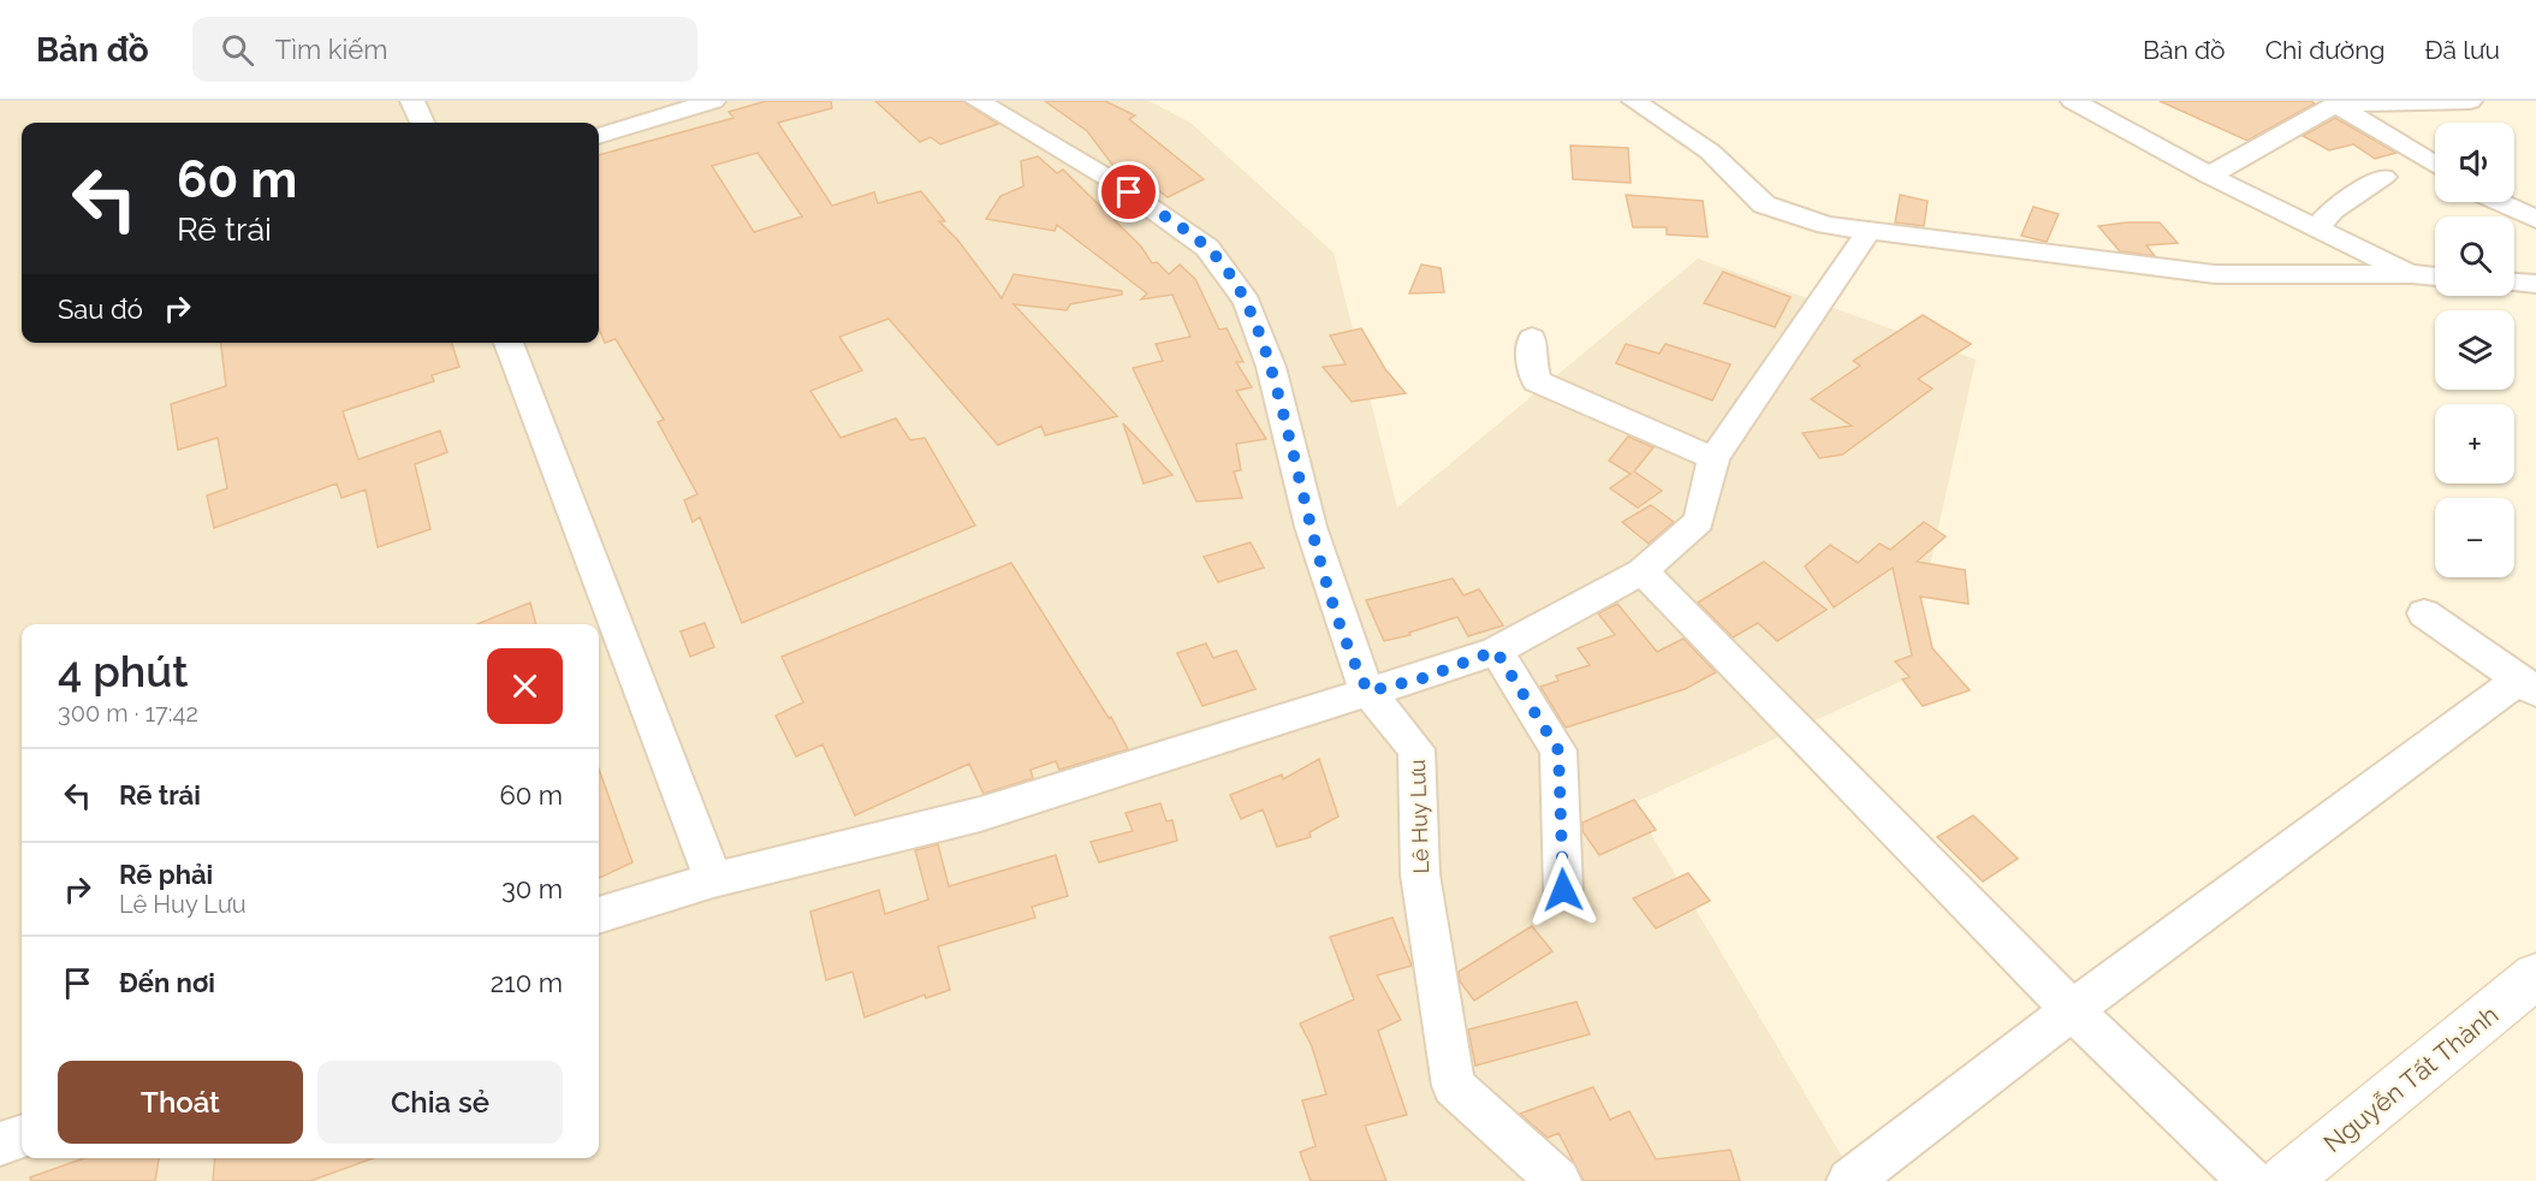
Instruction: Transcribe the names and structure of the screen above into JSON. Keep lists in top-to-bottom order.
{
  "streets": {
    "main road": ["Nguyễn Tất Thành"],
    "street": ["Lê Huy Lưu"]
  },
  "page": {
    "header": "Bản đồ",
    "search": "Tìm kiếm",
    "nav": ["Bản đồ", "Chỉ đường", "Đã lưu"],
    "map_buttons": ["+", "−"],
    "turn": ["60 m", "Rẽ trái"],
    "then": "Sau đó",
    "heading": ["4 phút", "300 m · 17:42"],
    "list": [
      {
        "name": "Rẽ trái",
        "value": "60 m"
      },
      {
        "name": "Rẽ phải",
        "note": "Lê Huy Lưu",
        "value": "30 m"
      },
      {
        "name": "Đến nơi",
        "value": "210 m"
      }
    ],
    "buttons": ["Thoát", "Chia sẻ"]
  }
}
